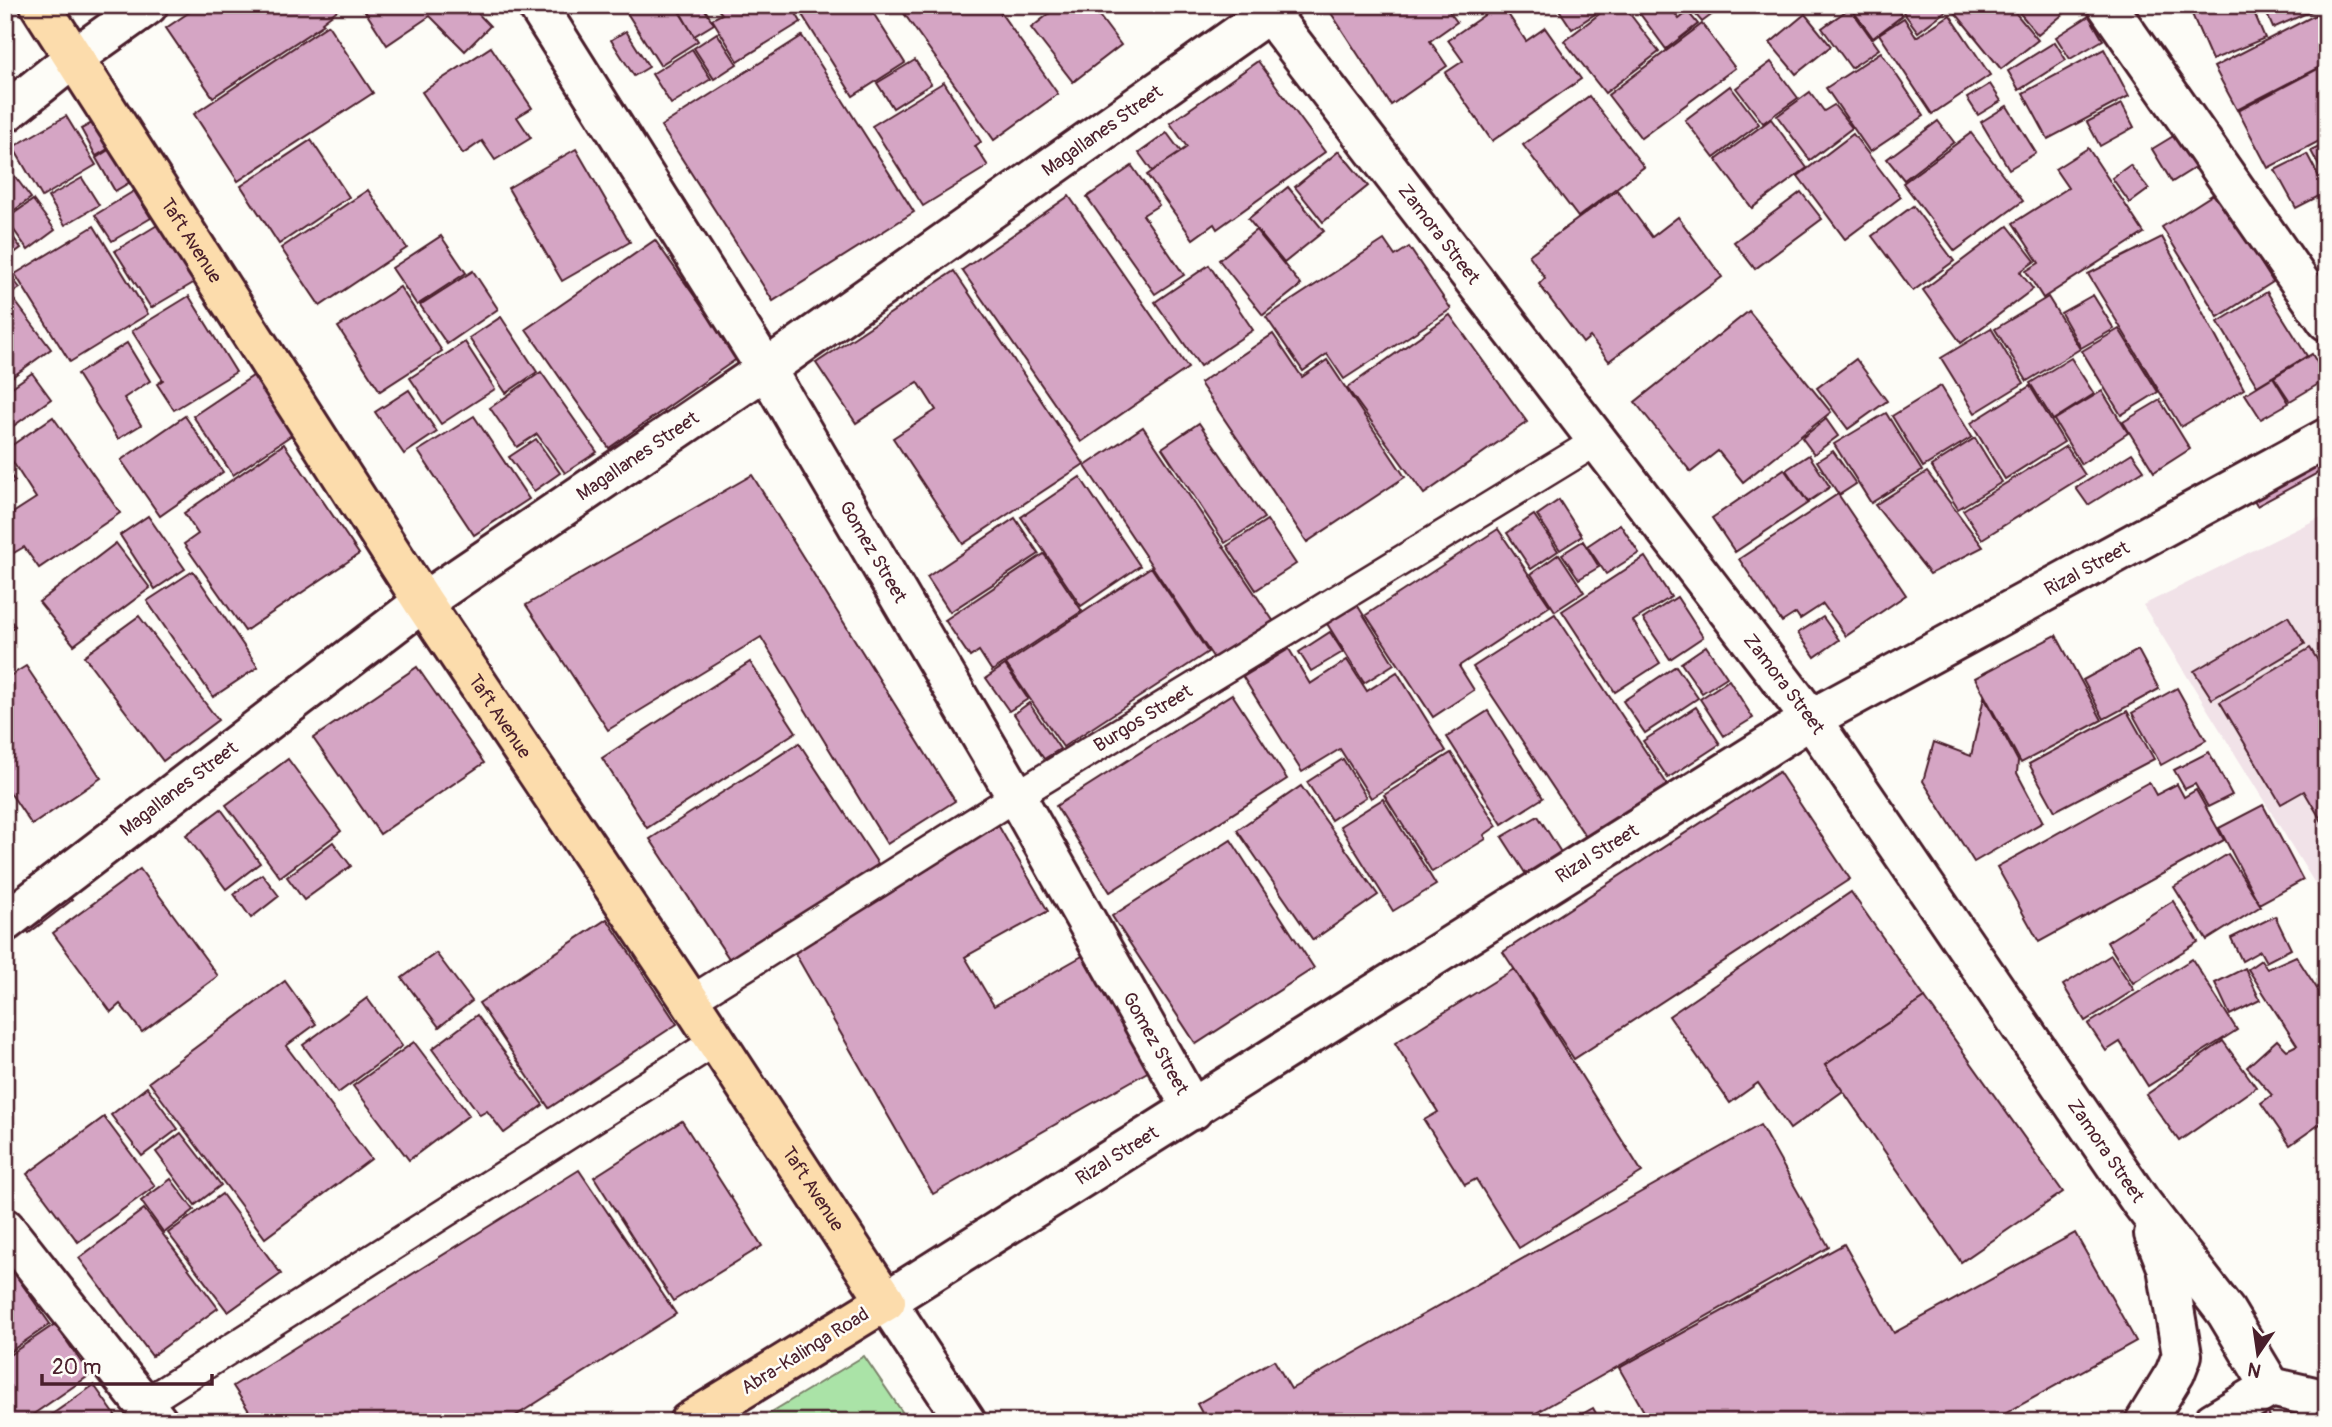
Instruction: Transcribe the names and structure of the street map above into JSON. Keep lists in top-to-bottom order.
{
  "streets": {
    "main road": ["Taft Avenue", "Abra-Kalinga Road"],
    "street": [
      "Magallanes Street",
      "Zamora Street",
      "Gomez Street",
      "Rizal Street"
    ],
    "lane": ["Burgos Street"]
  },
  "crossings": [
    ["Magallanes Street", "Zamora Street"],
    ["Magallanes Street", "Taft Avenue"],
    ["Magallanes Street", "Gomez Street"],
    ["Zamora Street", "Rizal Street"],
    ["Zamora Street", "Burgos Street"],
    ["Taft Avenue", "Rizal Street"],
    ["Taft Avenue", "Burgos Street"],
    ["Taft Avenue", "Abra-Kalinga Road"],
    ["Gomez Street", "Rizal Street"],
    ["Gomez Street", "Burgos Street"],
    ["Rizal Street", "Abra-Kalinga Road"]
  ],
  "scale_bar": "20 m",
  "north": "bottom"
}
